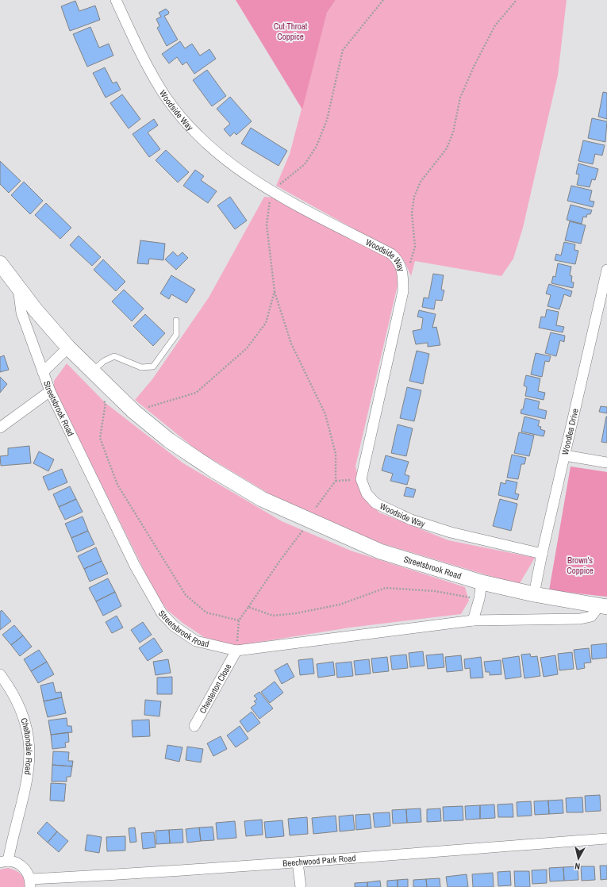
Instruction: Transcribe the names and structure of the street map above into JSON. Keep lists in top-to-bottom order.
{
  "streets": {
    "main road": ["Streetsbrook Road"],
    "street": [
      "Woodside Way",
      "Woodlea Drive",
      "Chesterton Close",
      "Cheltondale Road",
      "Beechwood Park Road"
    ]
  },
  "crossings": [
    ["Woodside Way", "Woodlea Drive"],
    ["Streetsbrook Road", "Woodlea Drive"],
    ["Streetsbrook Road", "Chesterton Close"]
  ],
  "parks": ["Cut Throat Coppice", "Brown's Coppice"],
  "north": "bottom"
}
